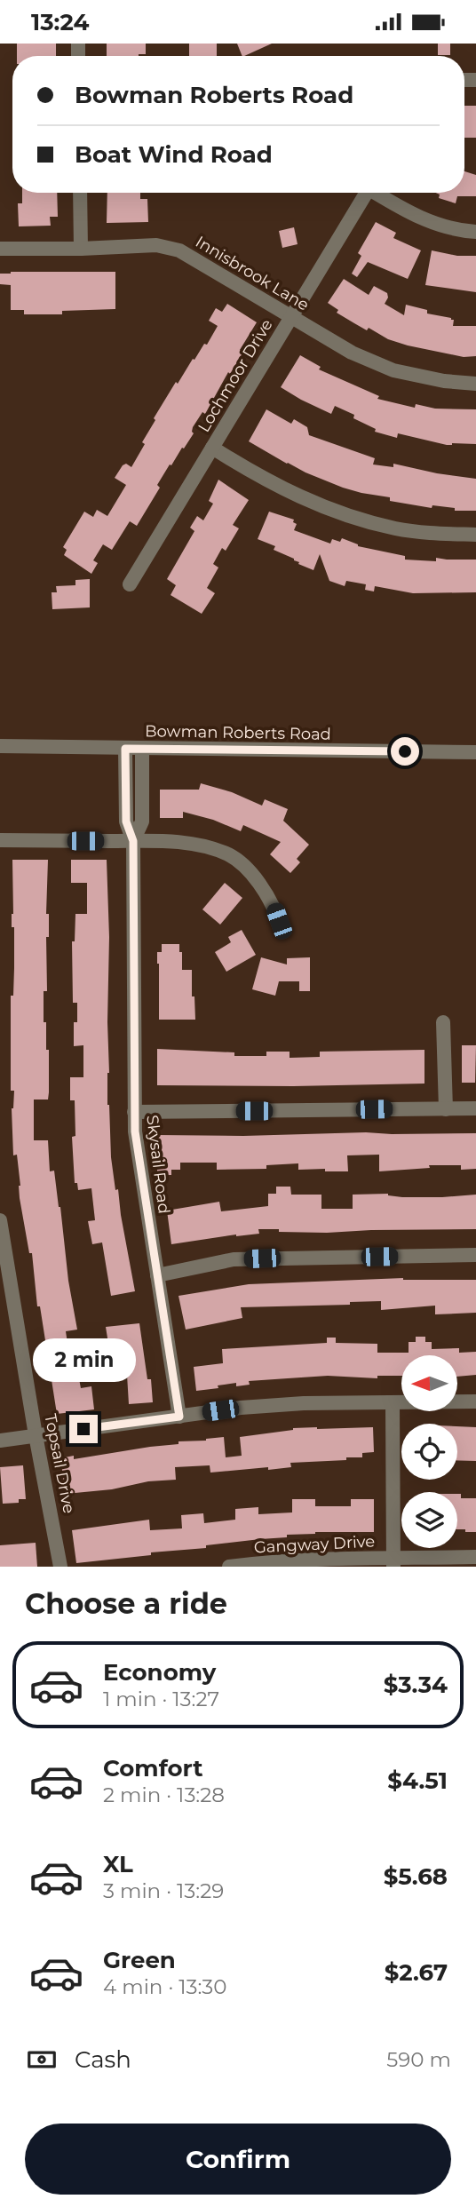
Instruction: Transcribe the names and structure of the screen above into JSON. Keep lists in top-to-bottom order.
{
  "streets": {
    "street": [
      "Innisbrook Lane",
      "Lochmoor Drive",
      "Bowman Roberts Road",
      "Skysail Road",
      "Topsail Drive",
      "Gangway Drive"
    ]
  },
  "crossings": [
    ["Innisbrook Lane", "Lochmoor Drive"],
    ["Bowman Roberts Road", "Skysail Road"]
  ],
  "north": "left",
  "page": {
    "status": "13:24",
    "banner": ["Bowman Roberts Road", "Boat Wind Road"],
    "bubble": "2 min",
    "heading": "Choose a ride",
    "list": [
      {
        "name": "Economy",
        "note": "1 min · 13:27",
        "value": "$3.34"
      },
      {
        "name": "Comfort",
        "note": "2 min · 13:28",
        "value": "$4.51"
      },
      {
        "name": "XL",
        "note": "3 min · 13:29",
        "value": "$5.68"
      },
      {
        "name": "Green",
        "note": "4 min · 13:30",
        "value": "$2.67"
      }
    ],
    "pay": ["Cash", "590 m"],
    "buttons": "Confirm"
  }
}
